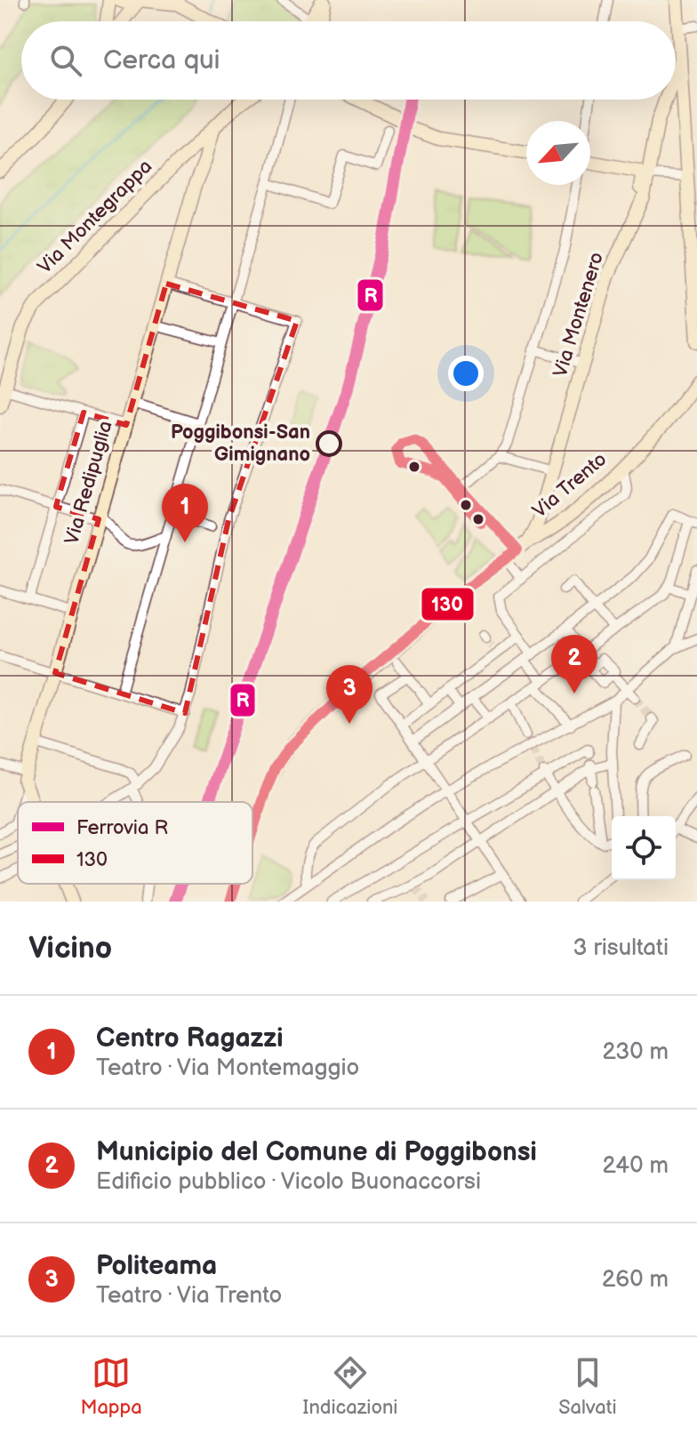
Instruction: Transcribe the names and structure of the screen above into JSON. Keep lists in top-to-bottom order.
{
  "streets": {
    "main road": [
      "Via Montegrappa",
      "Via Montenero",
      "Via Redipuglia",
      "Via Trento"
    ]
  },
  "crossings": [
    ["Via Montegrappa", "Via Redipuglia"],
    ["Via Montenero", "Via Trento"]
  ],
  "places": ["Poggibonsi-San Gimignano"],
  "lines": ["rail line R", "transit line 130"],
  "legend": ["Ferrovia R", "130"],
  "north": "bottom left",
  "page": {
    "search": "Cerca qui",
    "pins": ["1", "2", "3"],
    "heading": ["Vicino", "3 risultati"],
    "list": [
      {
        "mark": "1",
        "name": "Centro Ragazzi",
        "note": "Teatro · Via Montemaggio",
        "value": "230 m"
      },
      {
        "mark": "2",
        "name": "Municipio del Comune di Poggibonsi",
        "note": "Edificio pubblico · Vicolo Buonaccorsi",
        "value": "240 m"
      },
      {
        "mark": "3",
        "name": "Politeama",
        "note": "Teatro · Via Trento",
        "value": "260 m"
      }
    ],
    "nav": ["Mappa", "Indicazioni", "Salvati"]
  }
}
